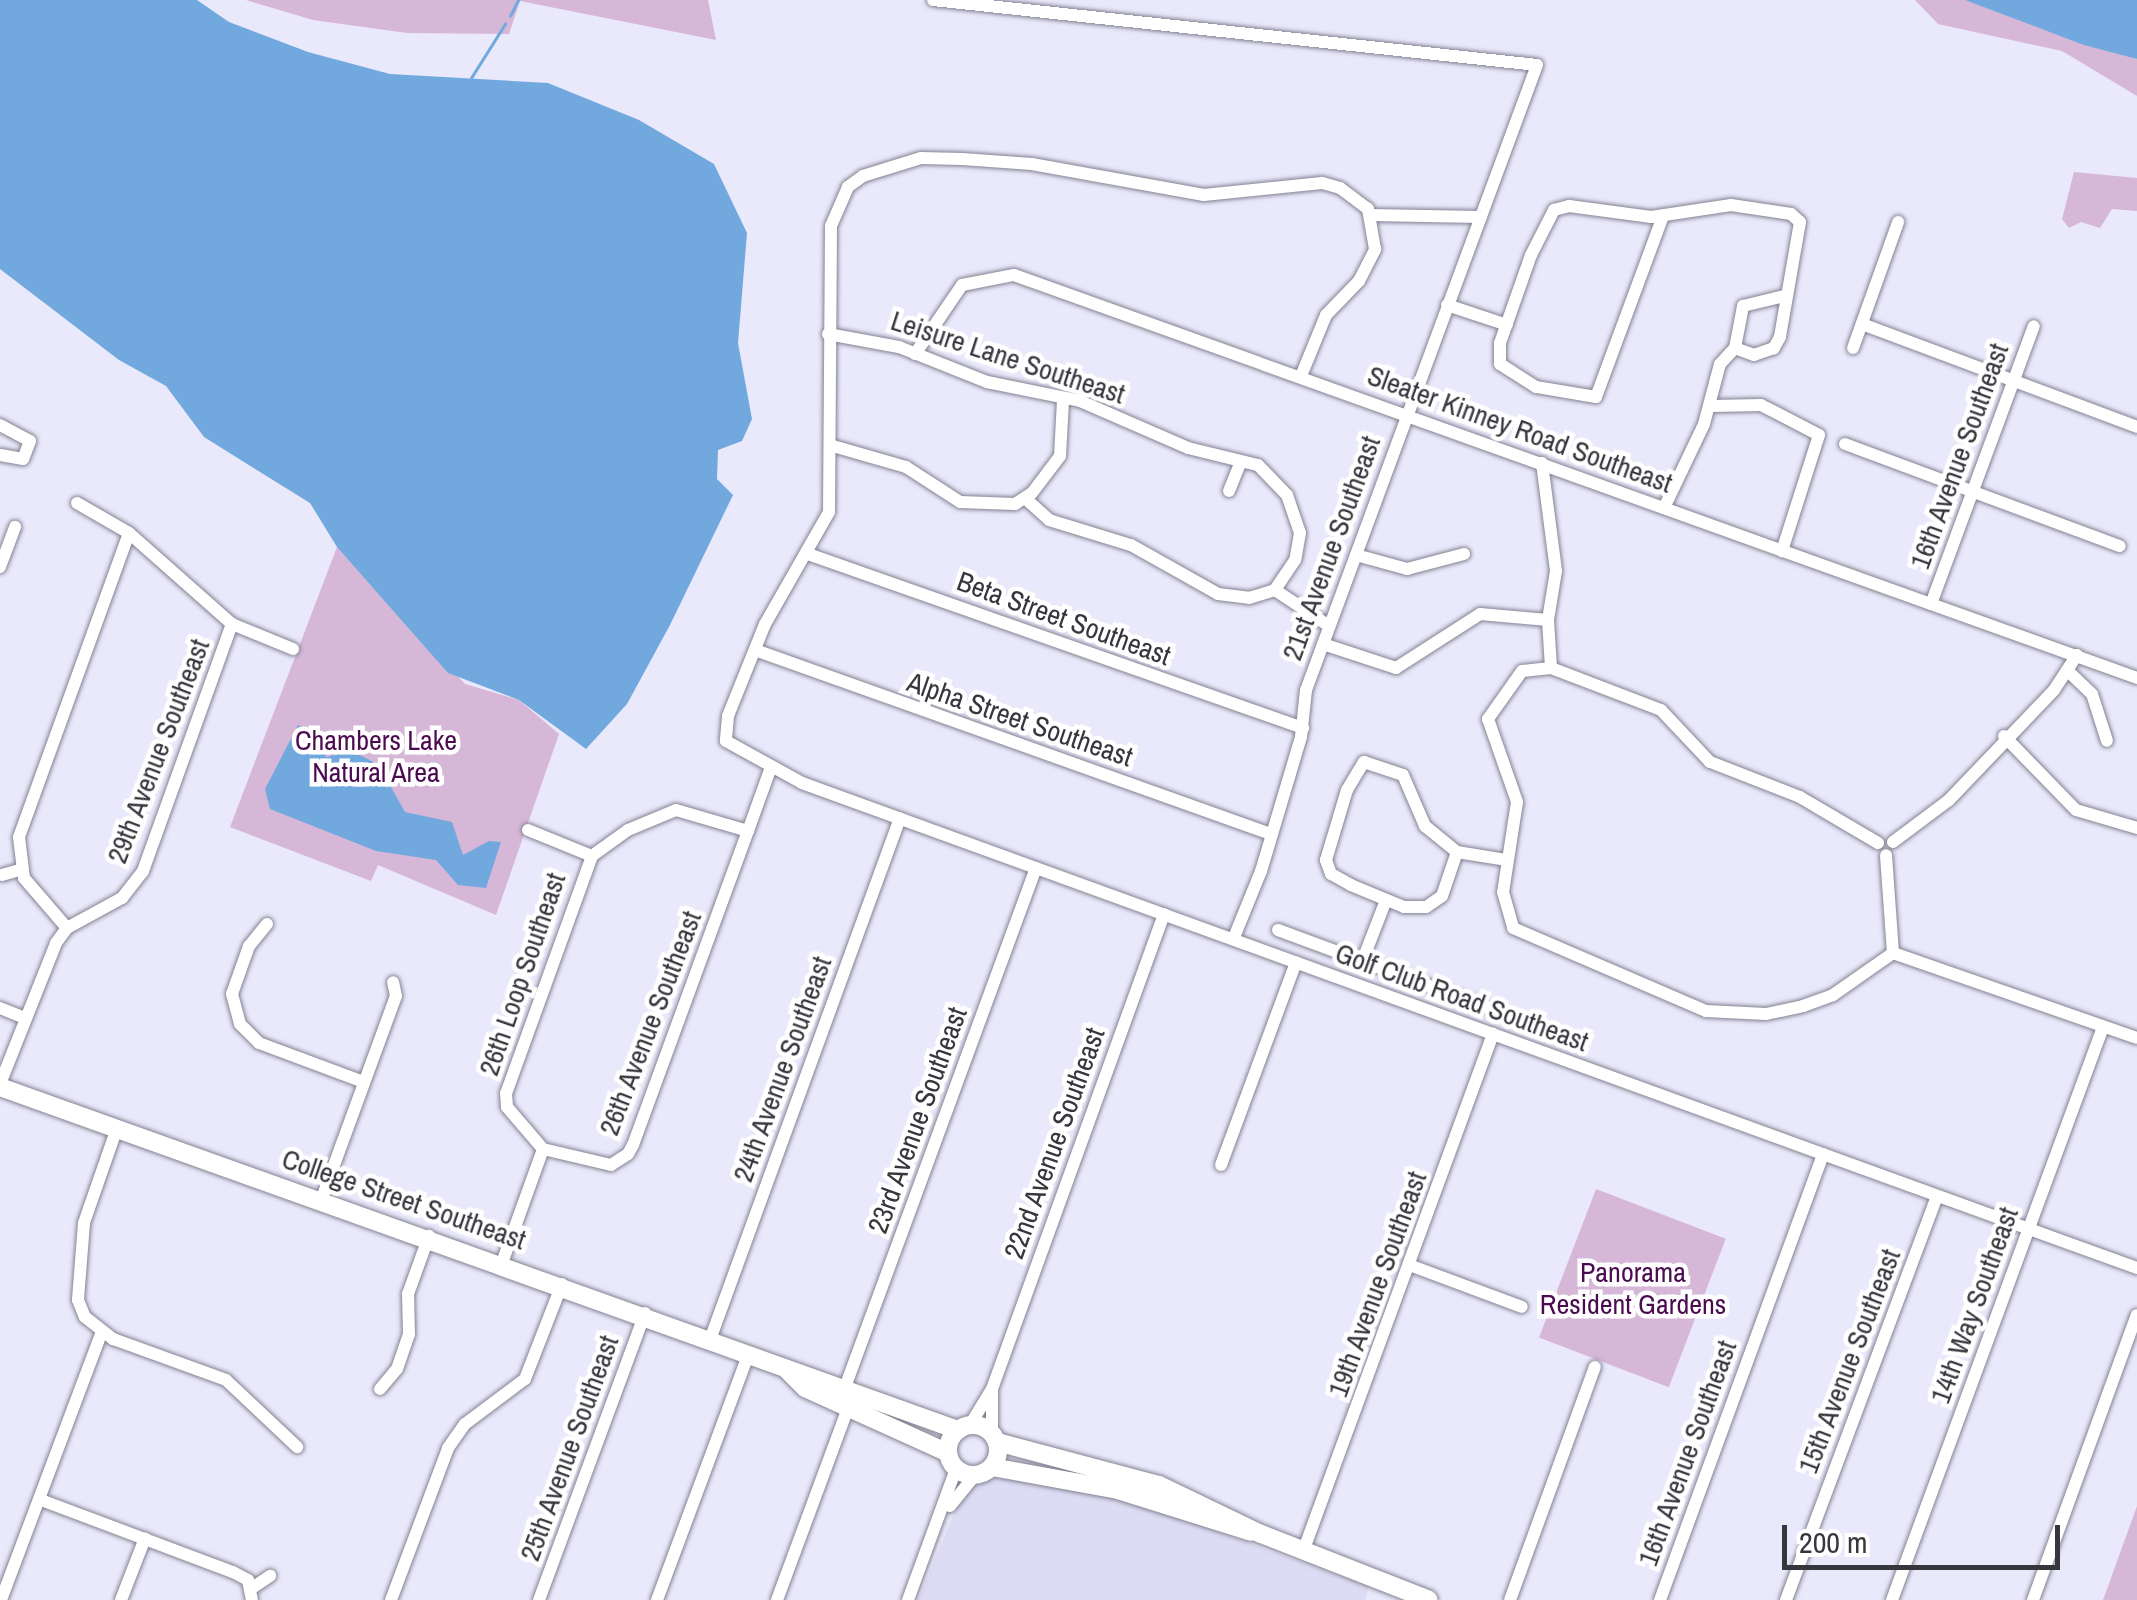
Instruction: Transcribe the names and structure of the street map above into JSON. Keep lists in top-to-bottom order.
{
  "streets": {
    "main road": ["College Street Southeast"],
    "street": [
      "Leisure Lane Southeast",
      "Sleater Kinney Road Southeast",
      "16th Avenue Southeast",
      "21st Avenue Southeast",
      "Beta Street Southeast",
      "Alpha Street Southeast",
      "29th Avenue Southeast",
      "26th Loop Southeast",
      "Golf Club Road Southeast",
      "26th Avenue Southeast",
      "24th Avenue Southeast",
      "23rd Avenue Southeast",
      "22nd Avenue Southeast",
      "19th Avenue Southeast",
      "14th Way Southeast",
      "15th Avenue Southeast",
      "25th Avenue Southeast"
    ]
  },
  "crossings": [
    ["Leisure Lane Southeast", "Sleater Kinney Road Southeast"],
    ["Sleater Kinney Road Southeast", "16th Avenue Southeast"],
    ["Sleater Kinney Road Southeast", "21st Avenue Southeast"],
    ["16th Avenue Southeast", "Golf Club Road Southeast"],
    ["21st Avenue Southeast", "Beta Street Southeast"],
    ["21st Avenue Southeast", "Alpha Street Southeast"],
    ["21st Avenue Southeast", "Golf Club Road Southeast"],
    ["Alpha Street Southeast", "Golf Club Road Southeast"],
    ["26th Loop Southeast", "26th Avenue Southeast"],
    ["Golf Club Road Southeast", "26th Avenue Southeast"],
    ["Golf Club Road Southeast", "24th Avenue Southeast"],
    ["Golf Club Road Southeast", "23rd Avenue Southeast"],
    ["Golf Club Road Southeast", "22nd Avenue Southeast"],
    ["Golf Club Road Southeast", "19th Avenue Southeast"],
    ["Golf Club Road Southeast", "14th Way Southeast"],
    ["Golf Club Road Southeast", "15th Avenue Southeast"],
    ["24th Avenue Southeast", "College Street Southeast"],
    ["23rd Avenue Southeast", "College Street Southeast"],
    ["22nd Avenue Southeast", "College Street Southeast"],
    ["College Street Southeast", "25th Avenue Southeast"]
  ],
  "parks": ["Chambers Lake Natural Area", "Panorama Resident Gardens"],
  "scale_bar": "200 m"
}
